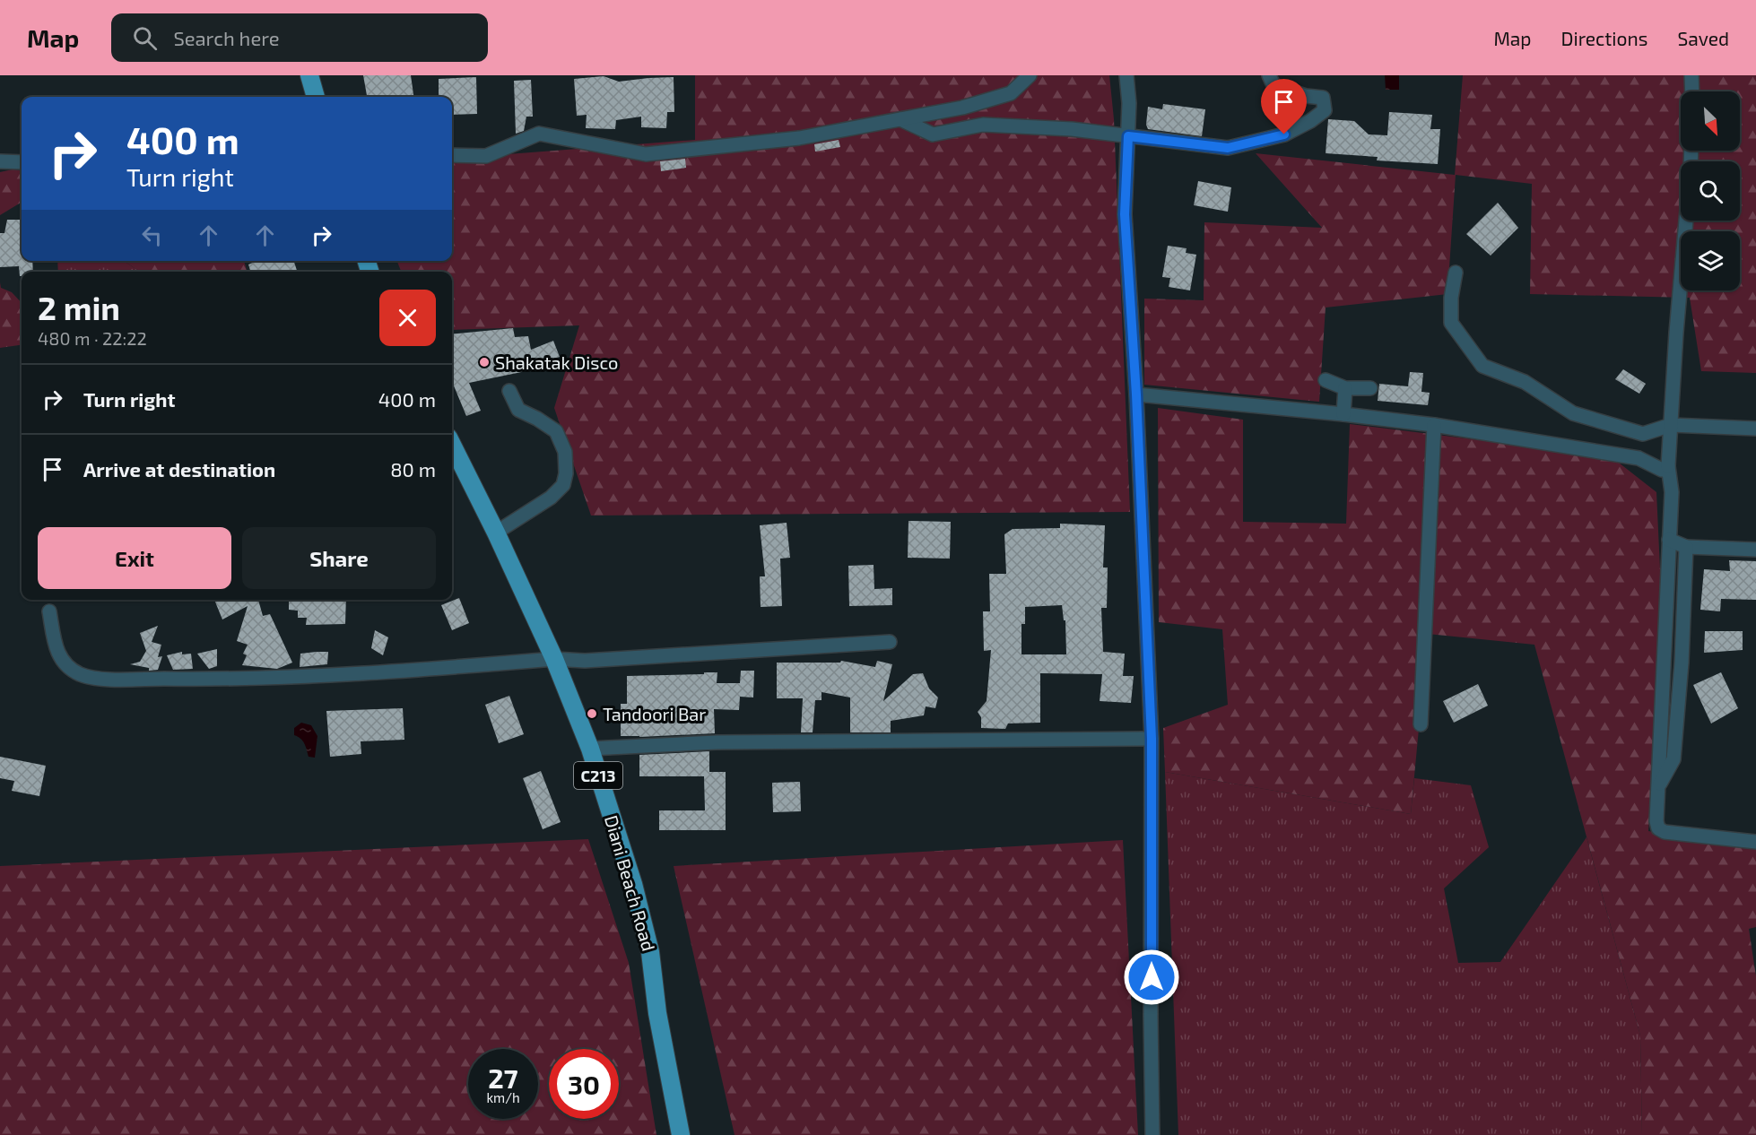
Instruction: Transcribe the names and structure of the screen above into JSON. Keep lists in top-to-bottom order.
{
  "streets": {
    "main road": ["C213", "Diani Beach Road"]
  },
  "places": ["Shakatak Disco", "Tandoori Bar"],
  "north": "bottom right",
  "page": {
    "header": "Map",
    "search": "Search here",
    "nav": ["Map", "Directions", "Saved"],
    "turn": ["400 m", "Turn right"],
    "heading": ["2 min", "480 m · 22:22"],
    "list": [
      {
        "name": "Turn right",
        "value": "400 m"
      },
      {
        "name": "Arrive at destination",
        "value": "80 m"
      }
    ],
    "buttons": ["Exit", "Share"],
    "speed": "27 km/h",
    "limit": "30"
  }
}
